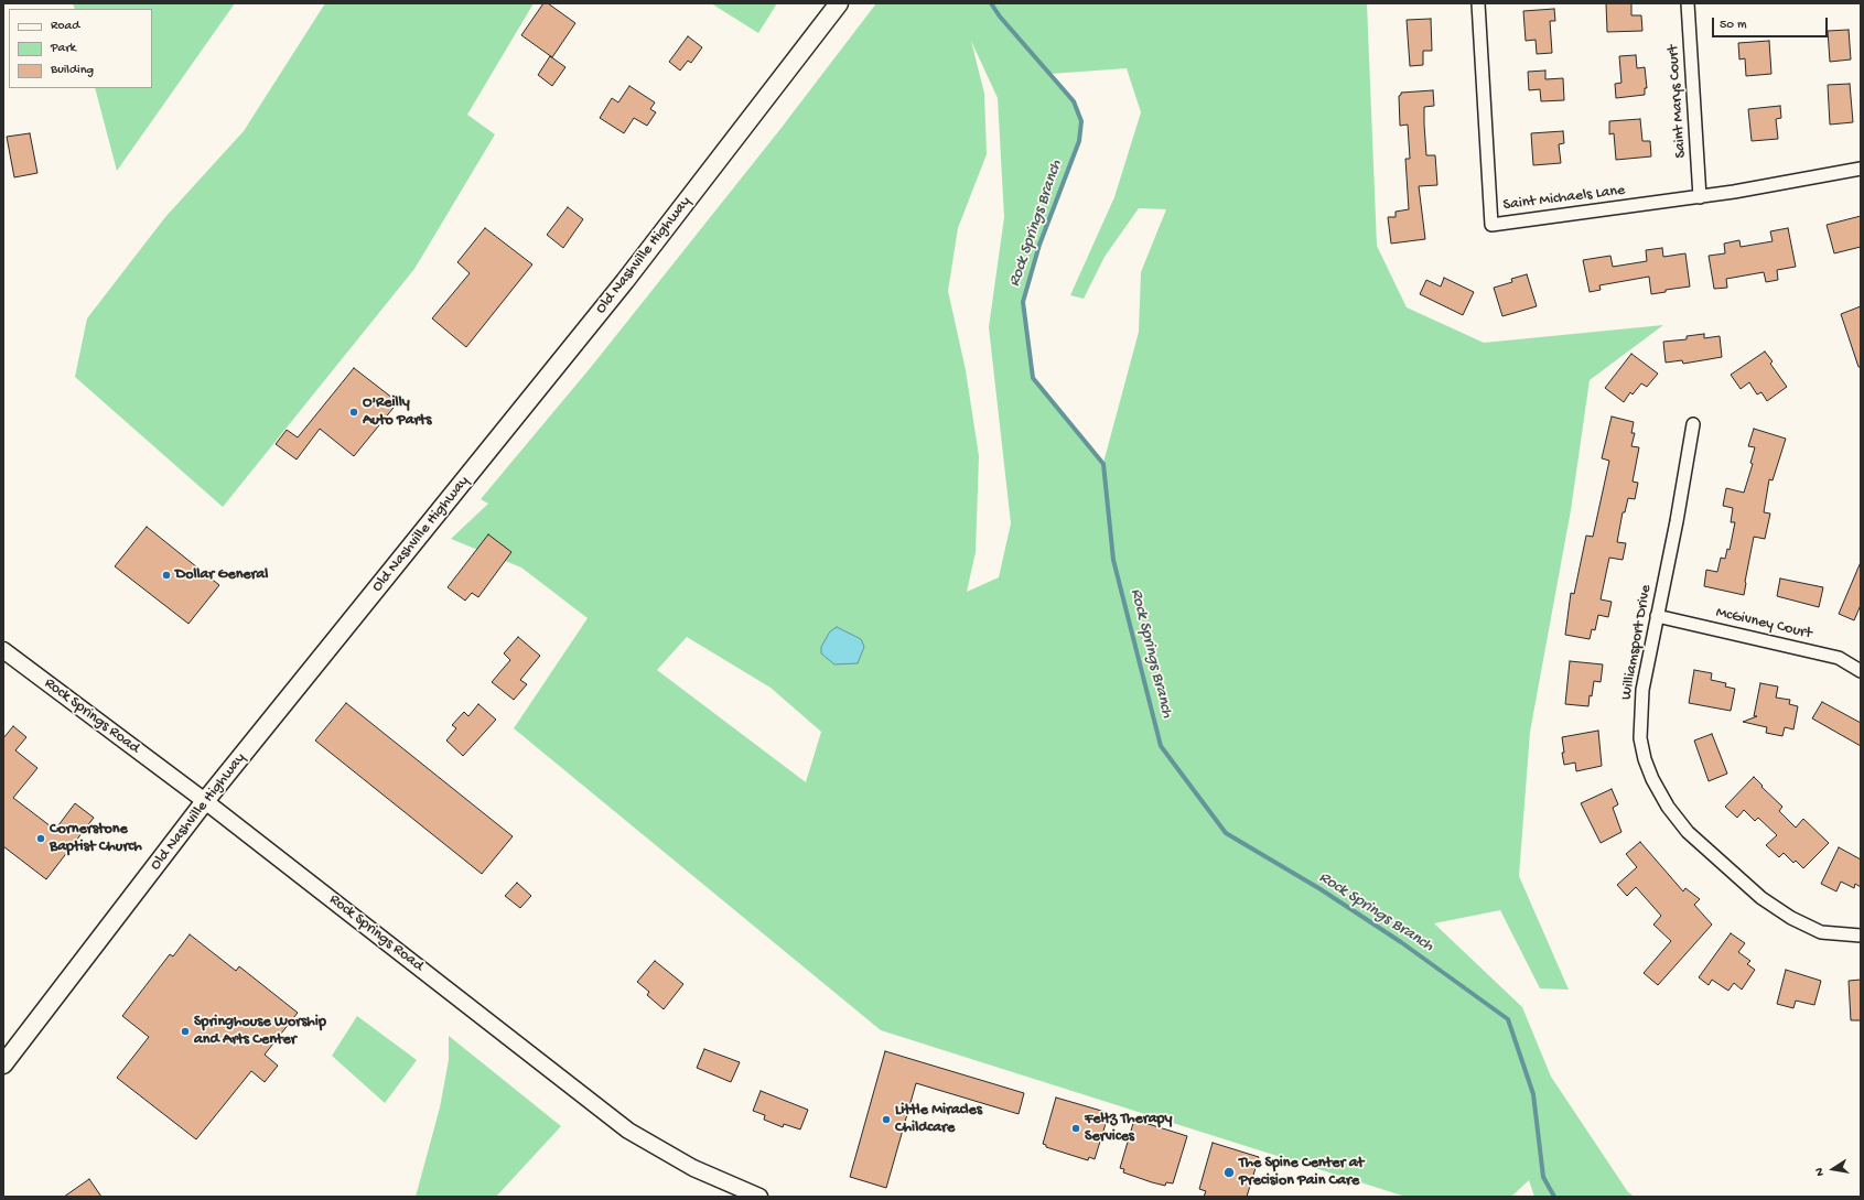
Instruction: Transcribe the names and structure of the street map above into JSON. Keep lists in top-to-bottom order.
{
  "streets": {
    "main road": ["Old Nashville Highway"],
    "street": [
      "Saint Marys Court",
      "Saint Michaels Lane",
      "McGivney Court",
      "Williamsport Drive",
      "Rock Springs Road"
    ]
  },
  "crossings": [
    ["Saint Marys Court", "Saint Michaels Lane"],
    ["Old Nashville Highway", "Rock Springs Road"],
    ["McGivney Court", "Williamsport Drive"]
  ],
  "water": ["Rock Springs Branch"],
  "places": [
    "O'Reilly Auto Parts",
    "Dollar General",
    "Cornerstone Baptist Church",
    "Springhouse Worship and Arts Center",
    "Little Miracles Childcare",
    "Feltz Therapy Services",
    "The Spine Center at Precision Pain Care"
  ],
  "legend": ["Road", "Park", "Building"],
  "scale_bar": "50 m",
  "north": "left"
}
